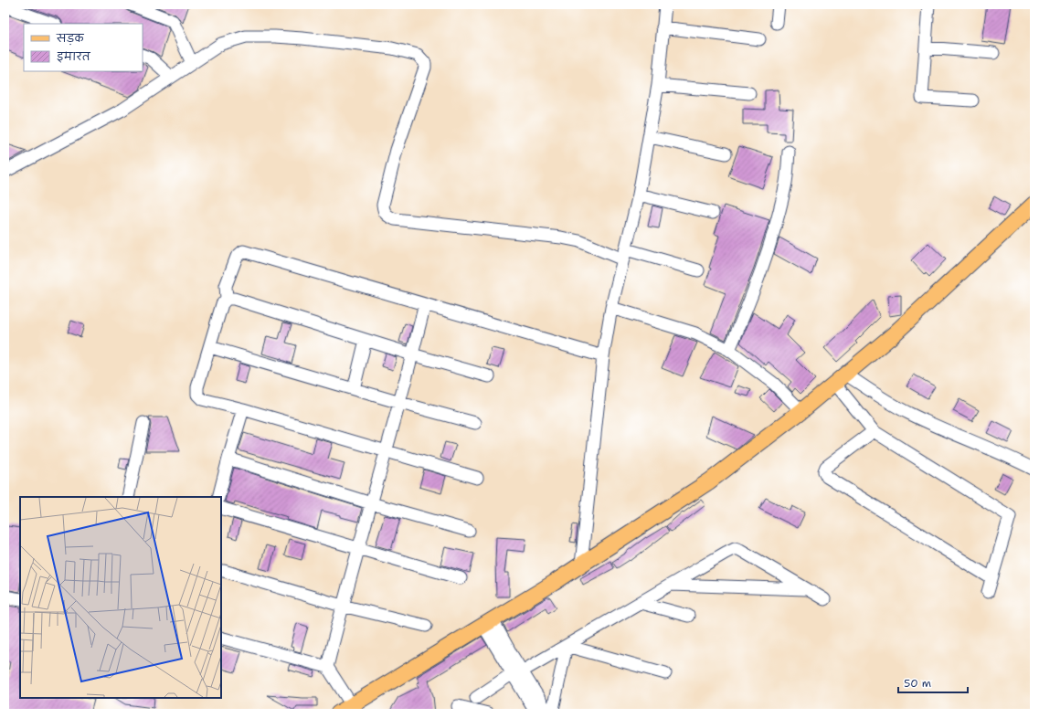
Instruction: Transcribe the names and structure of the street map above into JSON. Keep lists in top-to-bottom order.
{
  "legend": ["सड़क", "इमारत"],
  "scale_bar": "50 m"
}
